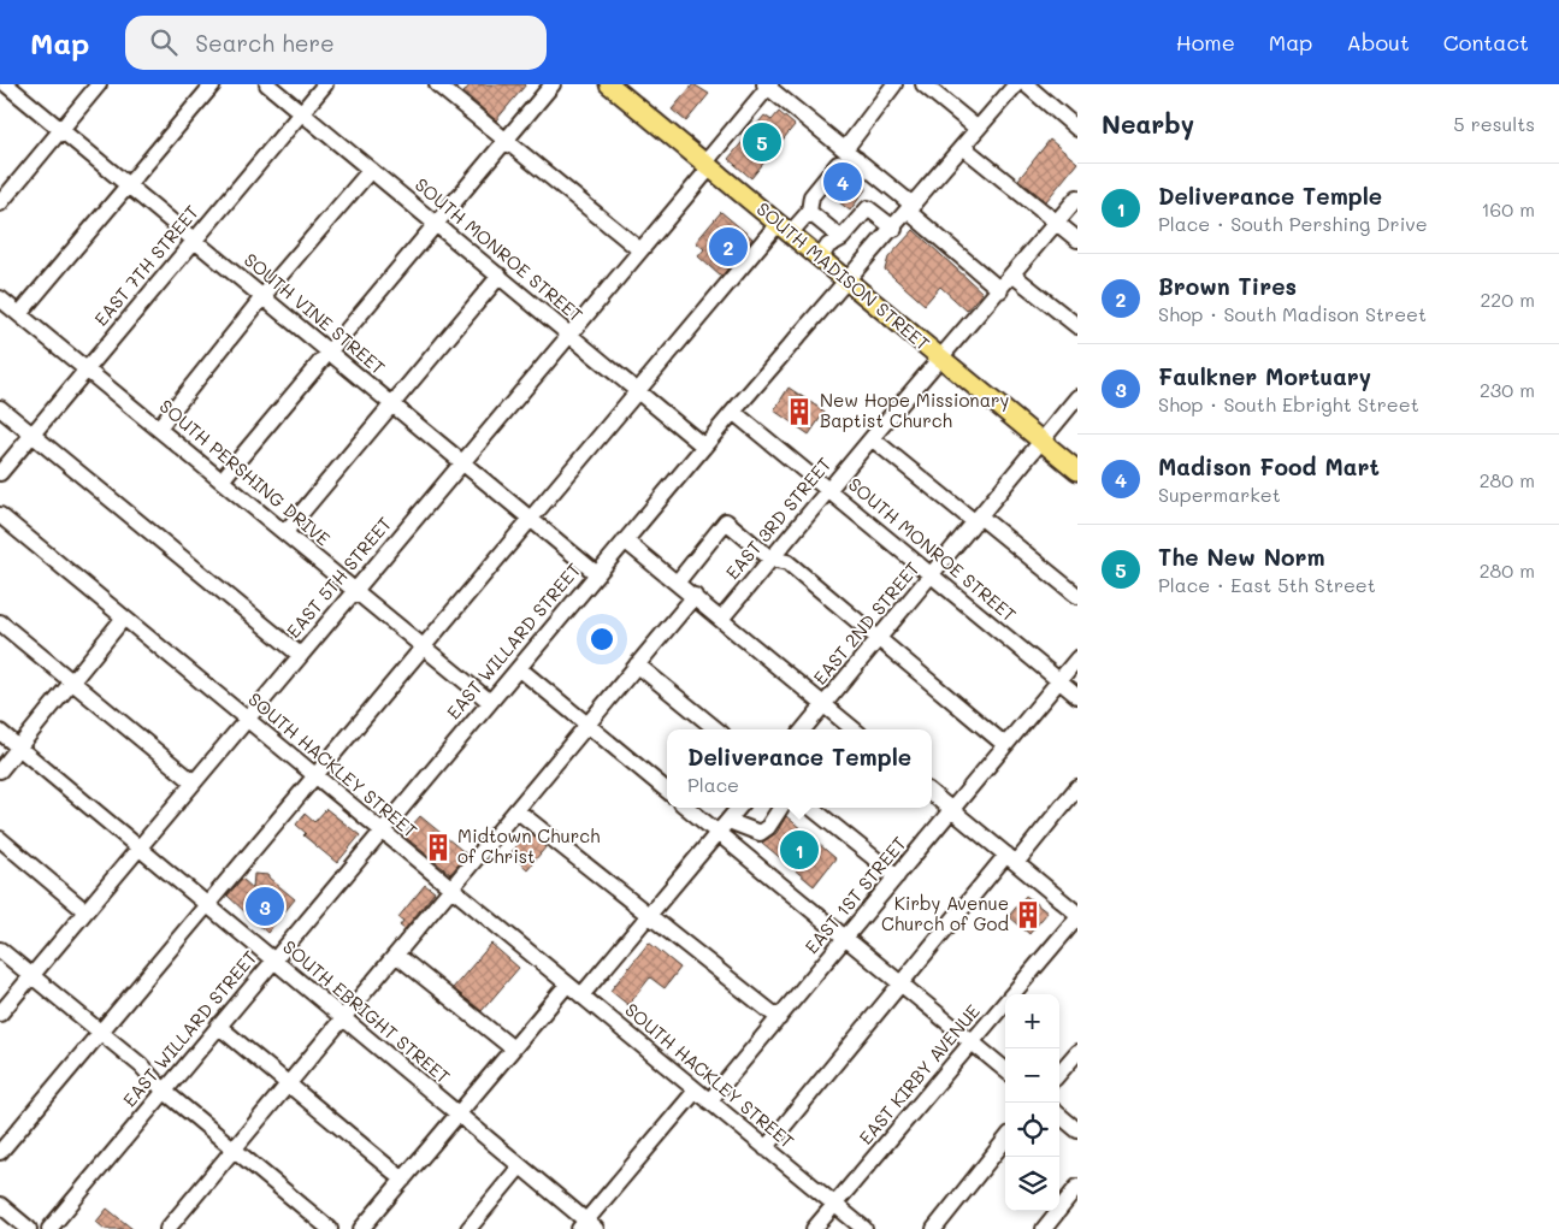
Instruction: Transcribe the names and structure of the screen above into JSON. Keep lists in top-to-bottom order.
{
  "streets": {
    "main road": ["SOUTH MADISON STREET"],
    "street": [
      "SOUTH MONROE STREET",
      "EAST 7TH STREET",
      "SOUTH VINE STREET",
      "SOUTH PERSHING DRIVE",
      "EAST 3RD STREET",
      "EAST 5TH STREET",
      "EAST 2ND STREET",
      "EAST WILLARD STREET",
      "SOUTH HACKLEY STREET",
      "EAST 1ST STREET",
      "SOUTH EBRIGHT STREET",
      "EAST KIRBY AVENUE"
    ]
  },
  "crossings": [
    ["SOUTH MONROE STREET", "EAST 7TH STREET"],
    ["SOUTH MONROE STREET", "EAST 3RD STREET"],
    ["SOUTH MONROE STREET", "EAST 5TH STREET"],
    ["SOUTH MONROE STREET", "EAST 2ND STREET"],
    ["SOUTH MONROE STREET", "EAST WILLARD STREET"],
    ["SOUTH MONROE STREET", "EAST 1ST STREET"],
    ["EAST 7TH STREET", "SOUTH VINE STREET"],
    ["EAST 7TH STREET", "SOUTH PERSHING DRIVE"],
    ["SOUTH MADISON STREET", "EAST 3RD STREET"],
    ["SOUTH MADISON STREET", "EAST 5TH STREET"],
    ["SOUTH MADISON STREET", "EAST 2ND STREET"],
    ["SOUTH MADISON STREET", "EAST WILLARD STREET"],
    ["SOUTH VINE STREET", "EAST 5TH STREET"],
    ["SOUTH VINE STREET", "EAST WILLARD STREET"],
    ["SOUTH PERSHING DRIVE", "EAST 5TH STREET"],
    ["SOUTH PERSHING DRIVE", "EAST WILLARD STREET"],
    ["EAST 5TH STREET", "SOUTH HACKLEY STREET"],
    ["EAST 5TH STREET", "SOUTH EBRIGHT STREET"],
    ["EAST WILLARD STREET", "SOUTH HACKLEY STREET"],
    ["EAST WILLARD STREET", "SOUTH EBRIGHT STREET"],
    ["SOUTH HACKLEY STREET", "EAST 1ST STREET"],
    ["SOUTH HACKLEY STREET", "EAST KIRBY AVENUE"]
  ],
  "places": {
    "building": ["New Hope Missionary Baptist Church", "Midtown Church of Christ", "Kirby Avenue Church of God"]
  },
  "page": {
    "header": "Map",
    "search": "Search here",
    "nav": [
      "Home",
      "Map",
      "About",
      "Contact"
    ],
    "heading": ["Nearby", "5 results"],
    "pins": [
      "5",
      "4",
      "2",
      "1",
      "3"
    ],
    "list": [
      {
        "mark": "1",
        "name": "Deliverance Temple",
        "note": "Place · South Pershing Drive",
        "value": "160 m"
      },
      {
        "mark": "2",
        "name": "Brown Tires",
        "note": "Shop · South Madison Street",
        "value": "220 m"
      },
      {
        "mark": "3",
        "name": "Faulkner Mortuary",
        "note": "Shop · South Ebright Street",
        "value": "230 m"
      },
      {
        "mark": "4",
        "name": "Madison Food Mart",
        "note": "Supermarket",
        "value": "280 m"
      },
      {
        "mark": "5",
        "name": "The New Norm",
        "note": "Place · East 5th Street",
        "value": "280 m"
      }
    ],
    "popup": ["Deliverance Temple", "Place"],
    "map_buttons": ["+", "−"]
  }
}
